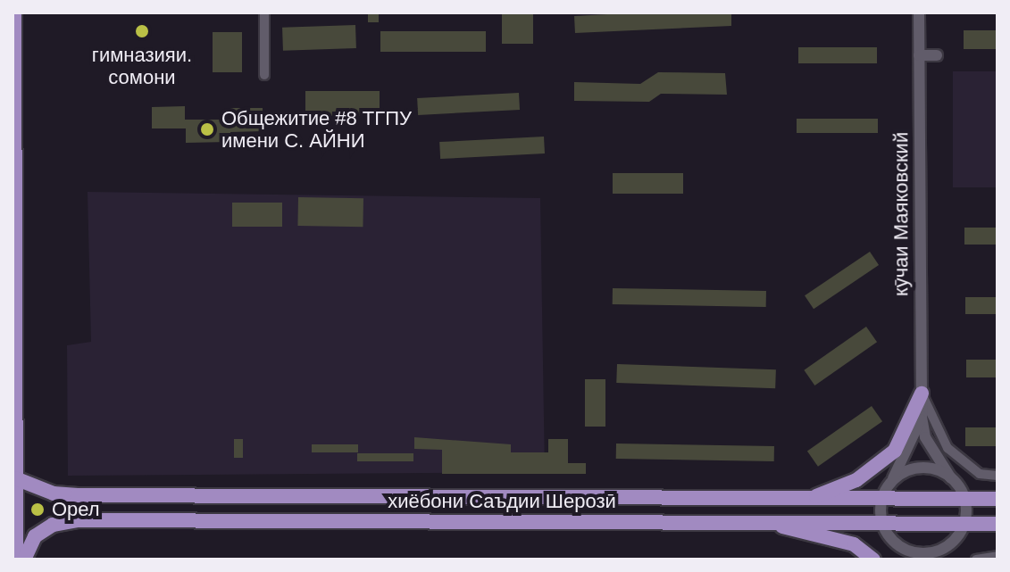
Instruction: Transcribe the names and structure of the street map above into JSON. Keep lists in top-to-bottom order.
{
  "streets": {
    "main road": ["хиёбони Саъдии Шерозӣ"],
    "street": ["кӯчаи Маяковский"]
  },
  "crossings": [
    ["кӯчаи Маяковский", "хиёбони Саъдии Шерозӣ"]
  ],
  "places": ["гимназияи. сомони", "Общежитие #8 ТГПУ имени С. АЙНИ", "Орел"]
}
